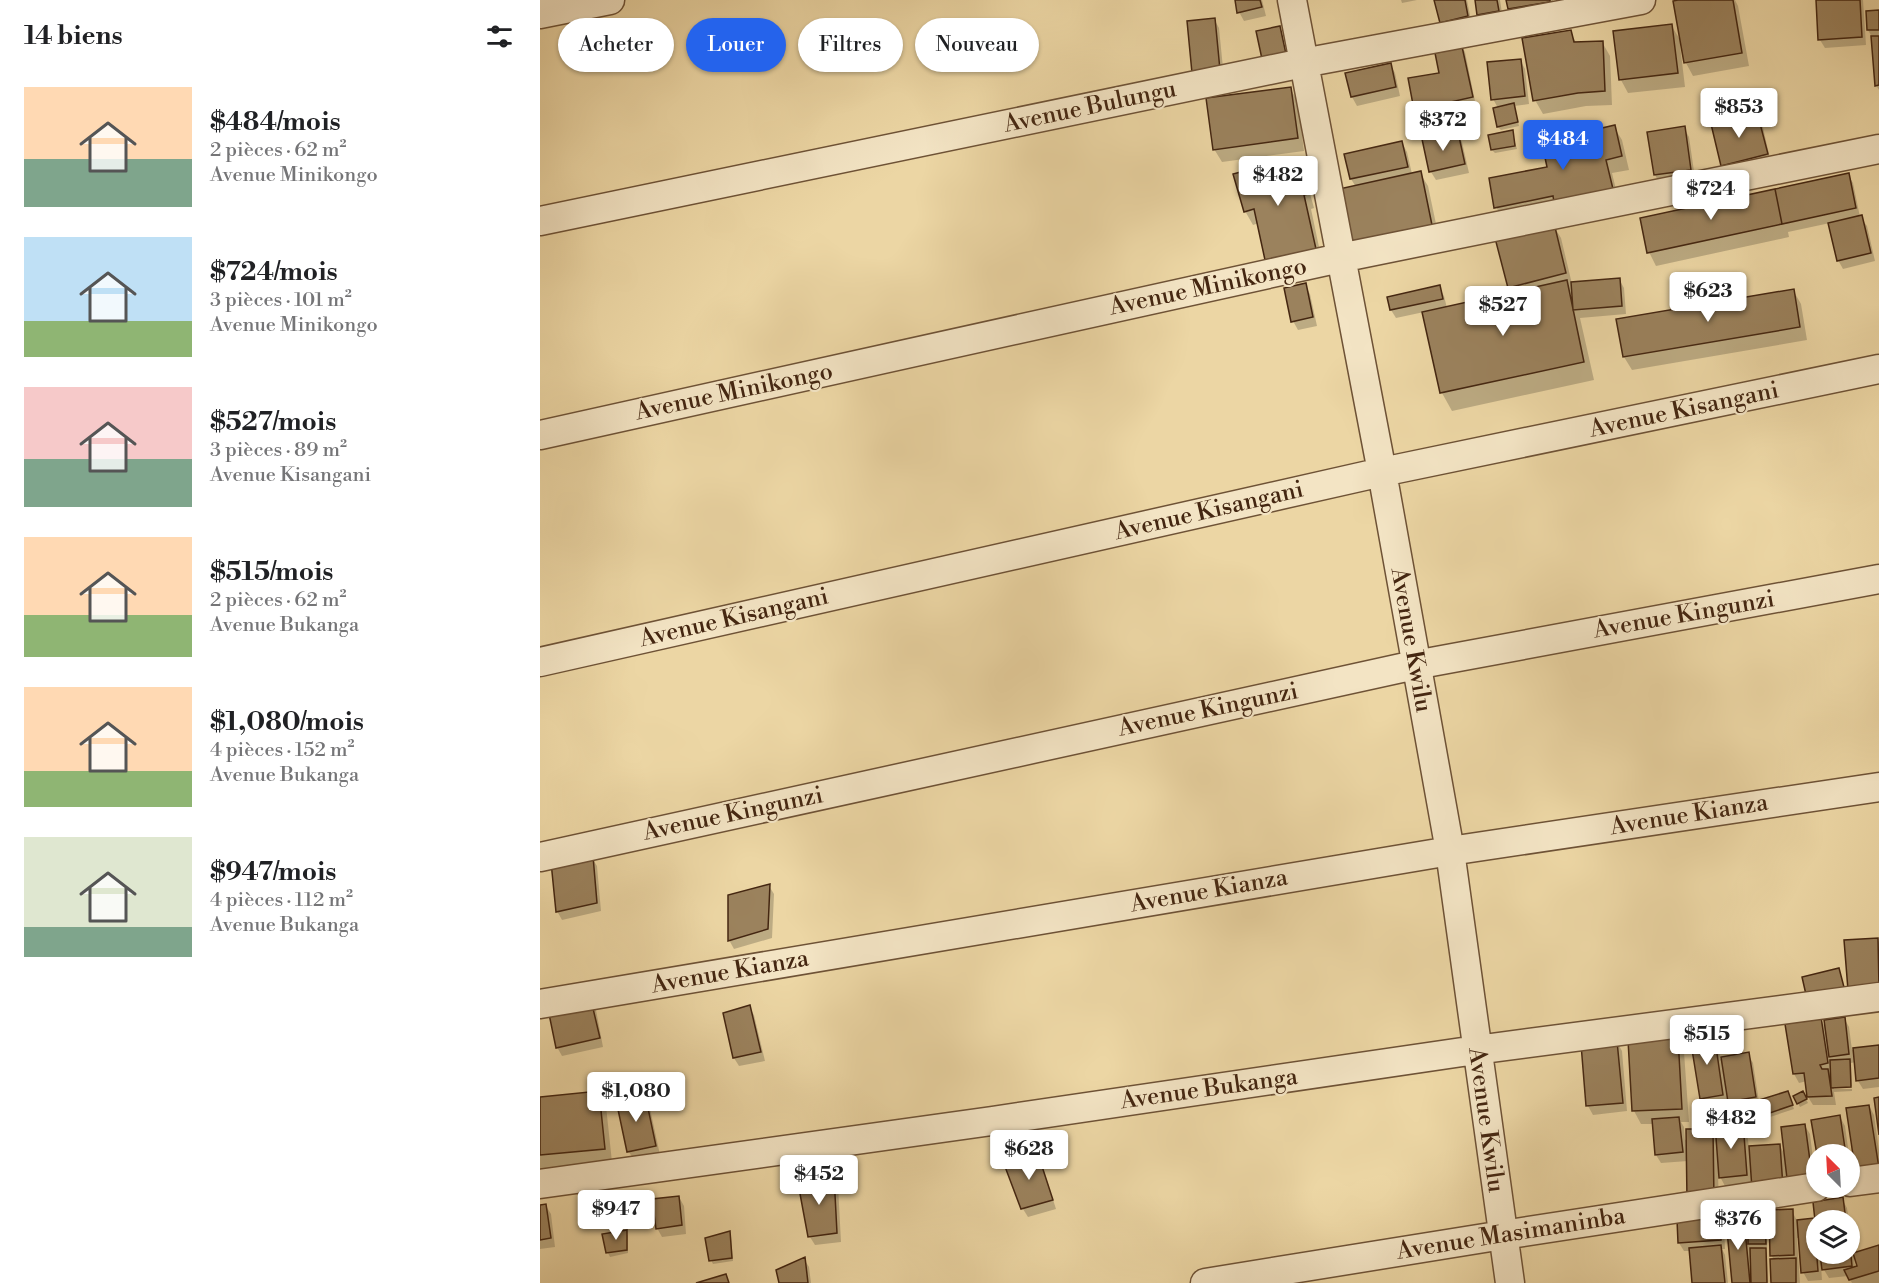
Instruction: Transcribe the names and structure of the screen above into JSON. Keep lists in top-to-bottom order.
{
  "streets": {
    "street": [
      "Avenue Bulungu",
      "Avenue Minikongo",
      "Avenue Kisangani",
      "Avenue Kingunzi",
      "Avenue Kwilu",
      "Avenue Kianza",
      "Avenue Bukanga",
      "Avenue Masimaninba"
    ]
  },
  "crossings": [
    ["Avenue Bulungu", "Avenue Kwilu"],
    ["Avenue Minikongo", "Avenue Kwilu"],
    ["Avenue Kisangani", "Avenue Kwilu"],
    ["Avenue Kingunzi", "Avenue Kwilu"],
    ["Avenue Kwilu", "Avenue Kianza"],
    ["Avenue Kwilu", "Avenue Bukanga"],
    ["Avenue Kwilu", "Avenue Masimaninba"]
  ],
  "north": "top left",
  "page": {
    "heading": "14 biens",
    "chip": [
      "Acheter",
      "Louer",
      "Filtres",
      "Nouveau"
    ],
    "list": [
      {
        "name": "$484/mois",
        "note": "2 pièces · 62 m² · Avenue Minikongo"
      },
      {
        "name": "$724/mois",
        "note": "3 pièces · 101 m² · Avenue Minikongo"
      },
      {
        "name": "$527/mois",
        "note": "3 pièces · 89 m² · Avenue Kisangani"
      },
      {
        "name": "$515/mois",
        "note": "2 pièces · 62 m² · Avenue Bukanga"
      },
      {
        "name": "$1,080/mois",
        "note": "4 pièces · 152 m² · Avenue Bukanga"
      },
      {
        "name": "$947/mois",
        "note": "4 pièces · 112 m² · Avenue Bukanga"
      }
    ],
    "price": [
      "$853",
      "$372",
      "$484",
      "$482",
      "$724",
      "$623",
      "$527",
      "$515",
      "$1,080",
      "$482",
      "$628",
      "$452",
      "$947",
      "$376"
    ]
  }
}
